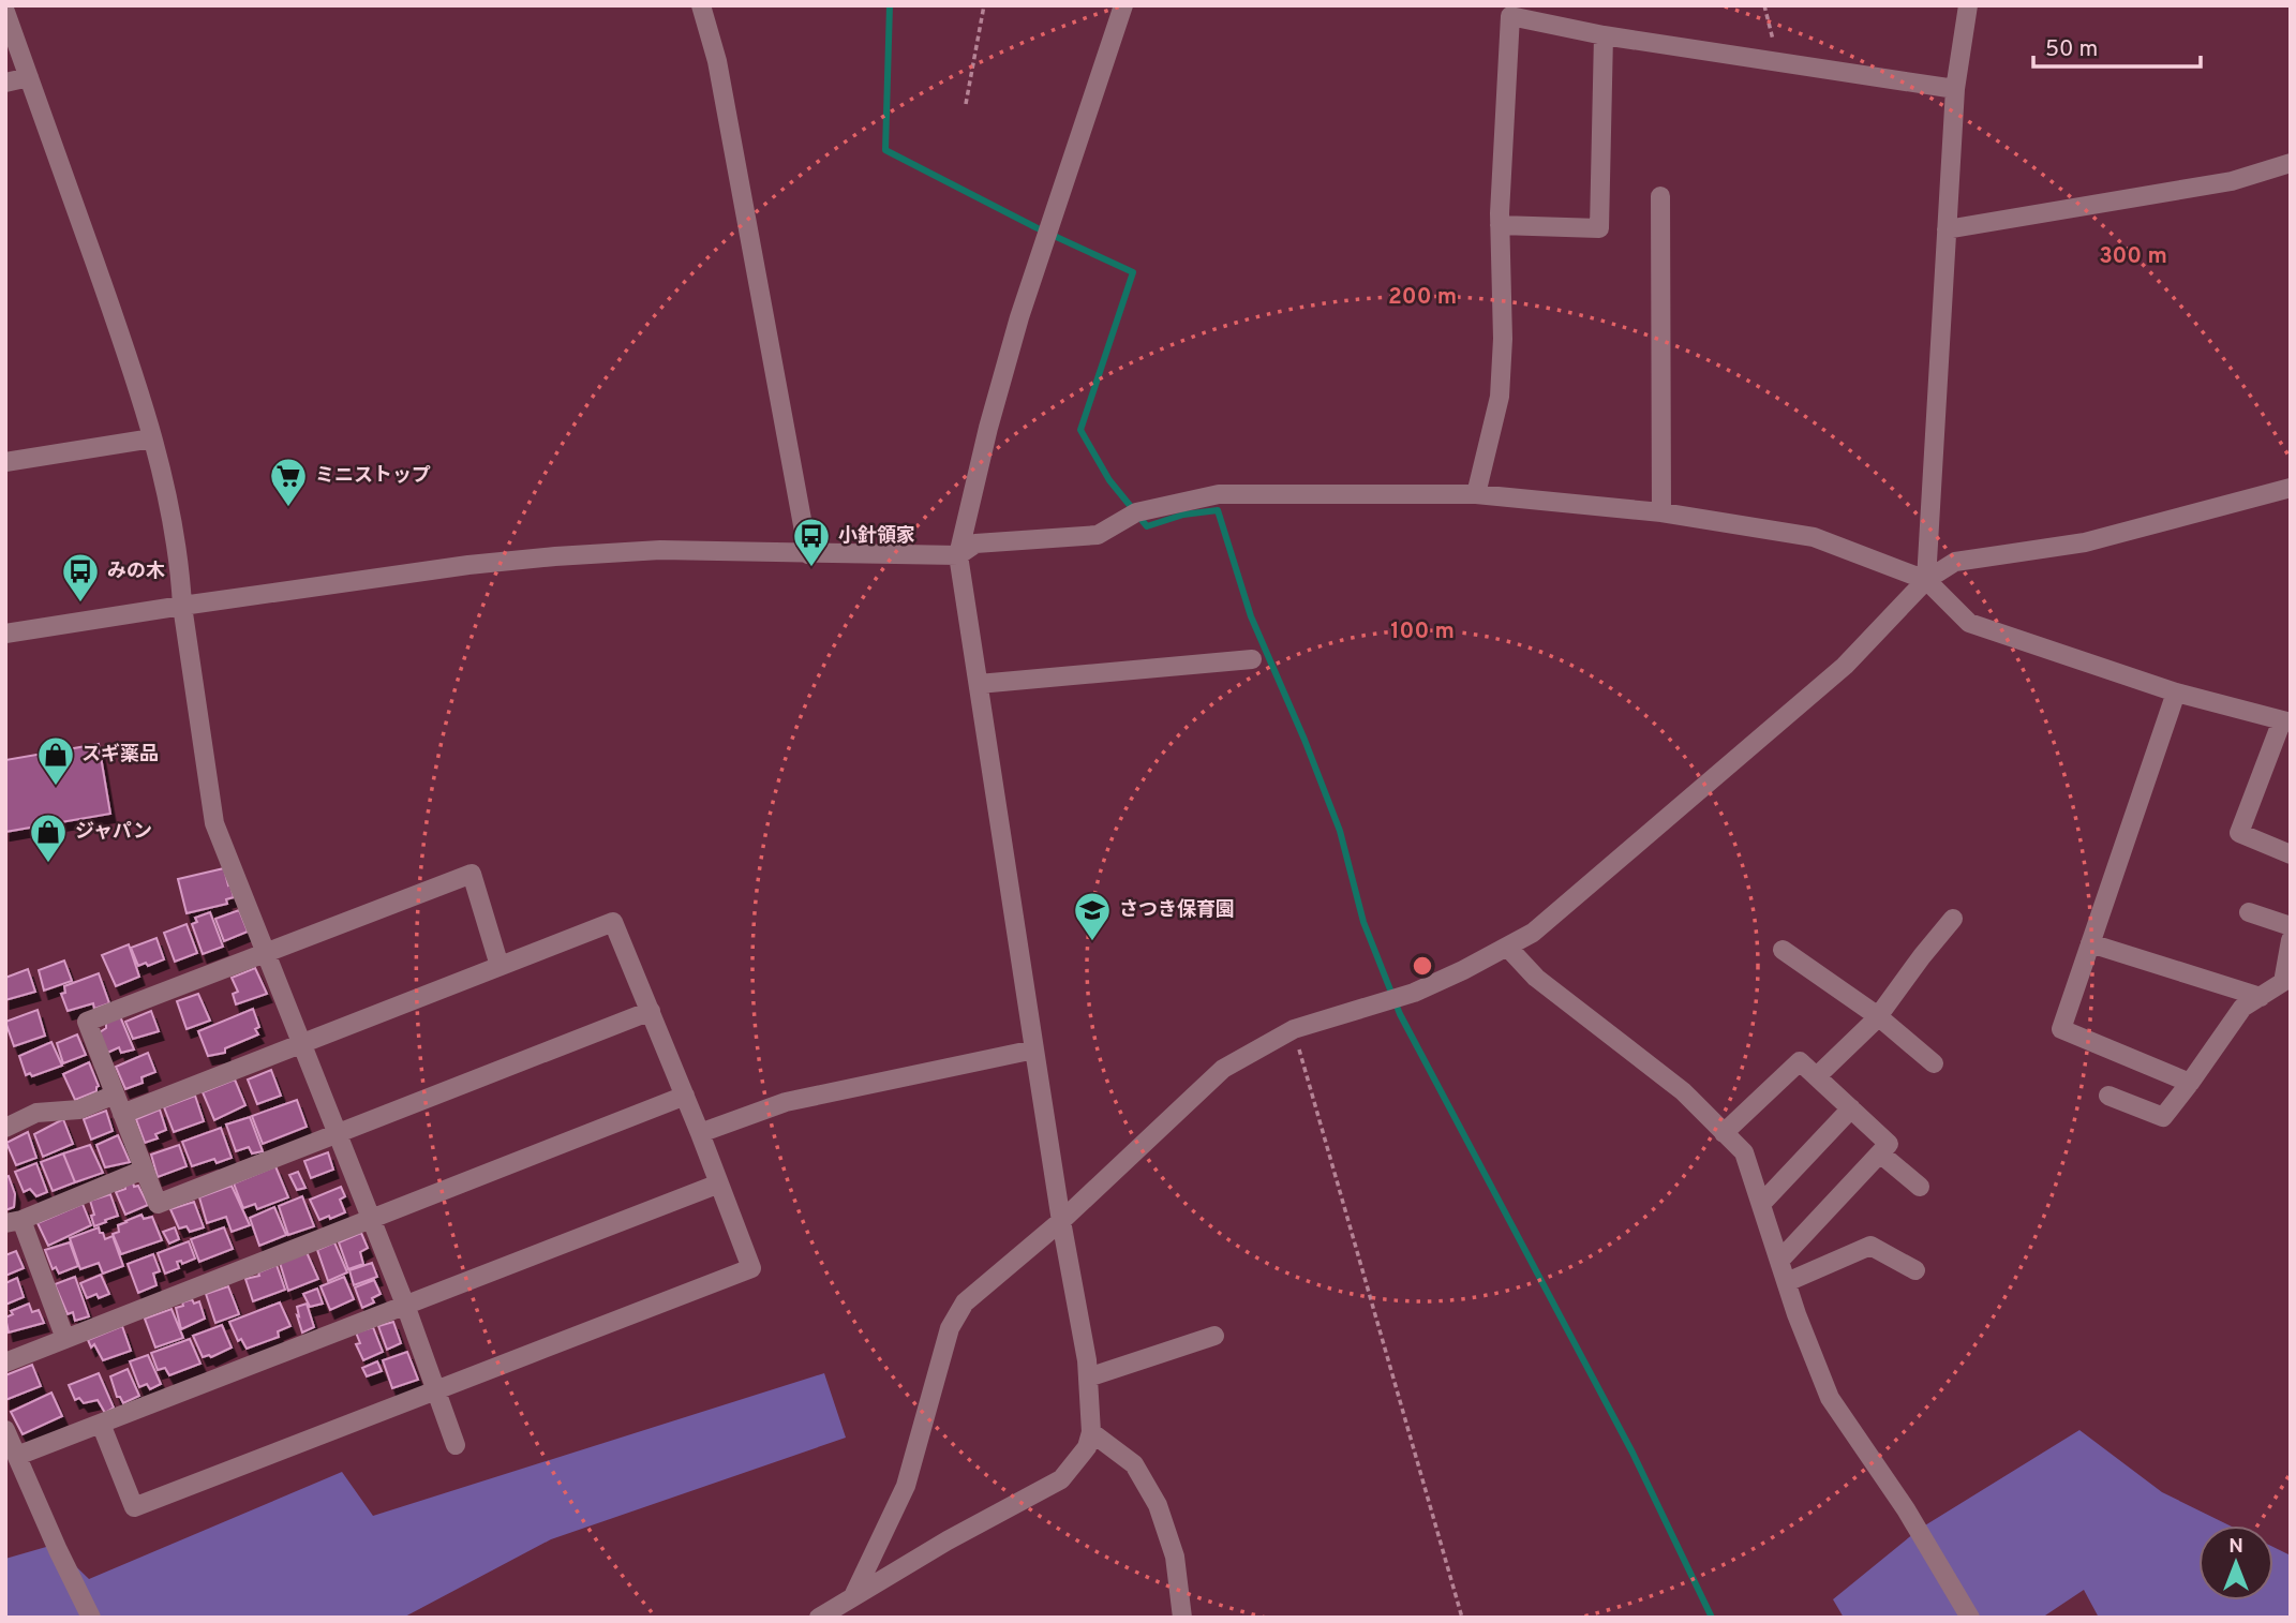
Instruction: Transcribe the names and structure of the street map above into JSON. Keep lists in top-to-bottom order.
{
  "places": {
    "supermarket": ["ミニストップ"],
    "bus stop": ["小針領家", "みの木"],
    "shop": ["スギ薬品", "ジャパン"],
    "school or university": ["さつき保育園"]
  },
  "scale_bar": "50 m",
  "north": "top",
  "rings": ["300 m", "200 m", "100 m"]
}
